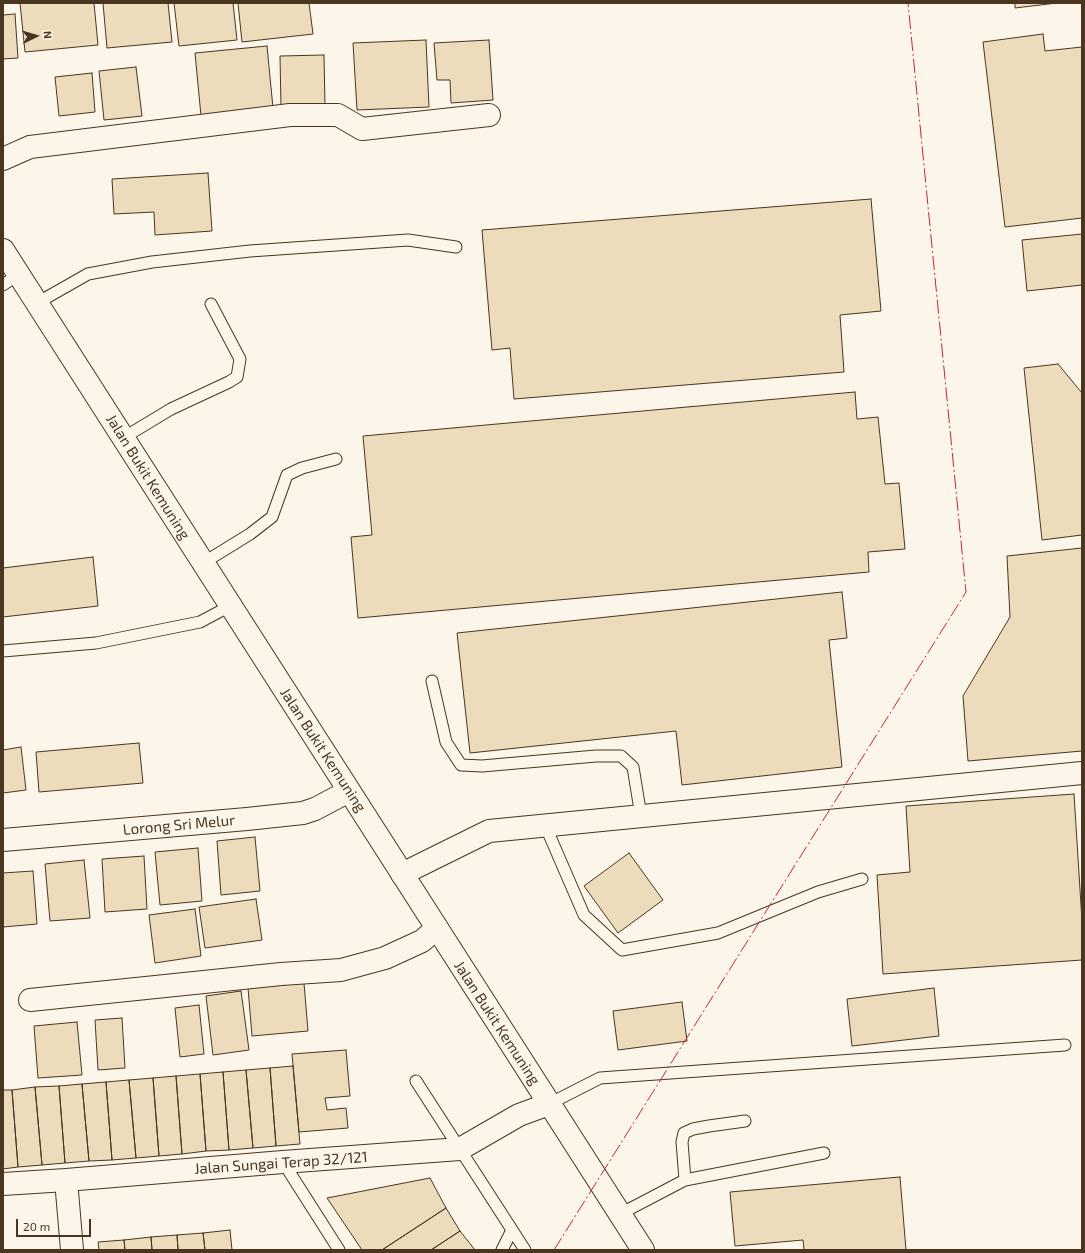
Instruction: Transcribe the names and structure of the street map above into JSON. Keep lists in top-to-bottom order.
{
  "streets": {
    "street": ["Jalan Bukit Kemuning", "Lorong Sri Melur", "Jalan Sungai Terap 32/121"]
  },
  "crossings": [
    ["Jalan Bukit Kemuning", "Lorong Sri Melur"],
    ["Jalan Bukit Kemuning", "Jalan Sungai Terap 32/121"]
  ],
  "scale_bar": "20 m",
  "north": "right"
}
